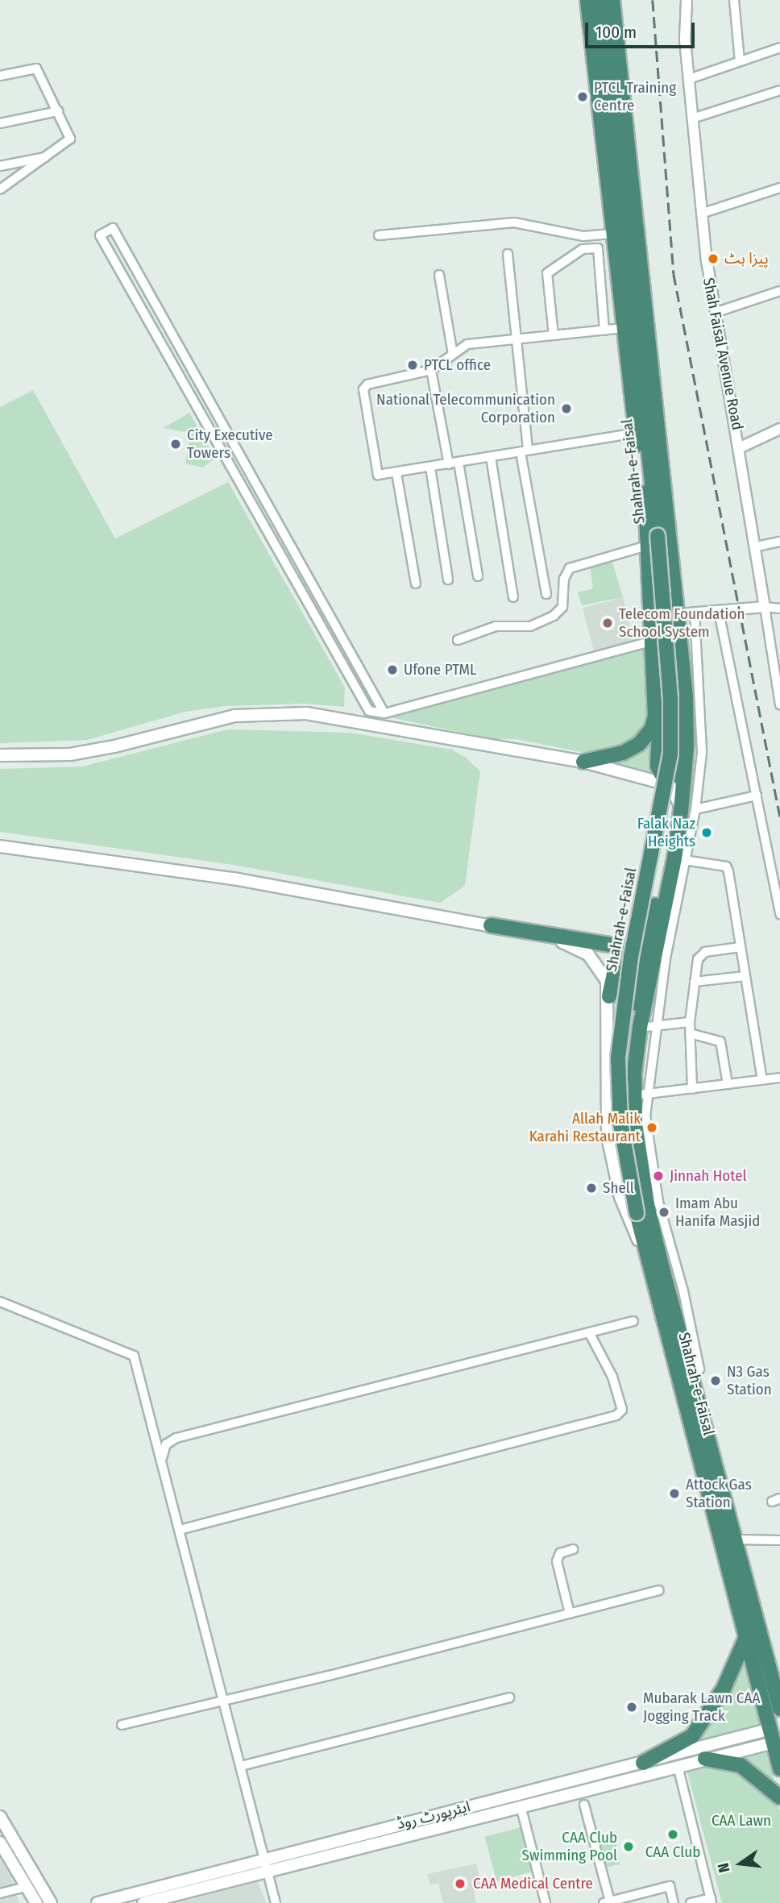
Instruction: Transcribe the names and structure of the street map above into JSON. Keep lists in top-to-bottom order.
{
  "streets": {
    "highway": ["Shahrah-e-Faisal"],
    "main road": ["ایئرپورٹ روڈ"],
    "street": ["Shah Faisal Avenue Road"]
  },
  "crossings": [
    ["Shahrah-e-Faisal", "ایئرپورٹ روڈ"]
  ],
  "parks": ["CAA Lawn"],
  "places": [
    "PTCL Training Centre",
    "پیزا ہٹ",
    "PTCL office",
    "National Telecommunication Corporation",
    "City Executive Towers",
    "Telecom Foundation School System",
    "Ufone PTML",
    "Falak Naz Heights",
    "Allah Malik Karahi Restaurant",
    "Jinnah Hotel",
    "Shell",
    "Imam Abu Hanifa Masjid",
    "N3 Gas Station",
    "Attock Gas Station",
    "Mubarak Lawn CAA Jogging Track",
    "CAA Club",
    "CAA Club Swimming Pool",
    "CAA Medical Centre"
  ],
  "scale_bar": "100 m",
  "north": "left"
}
